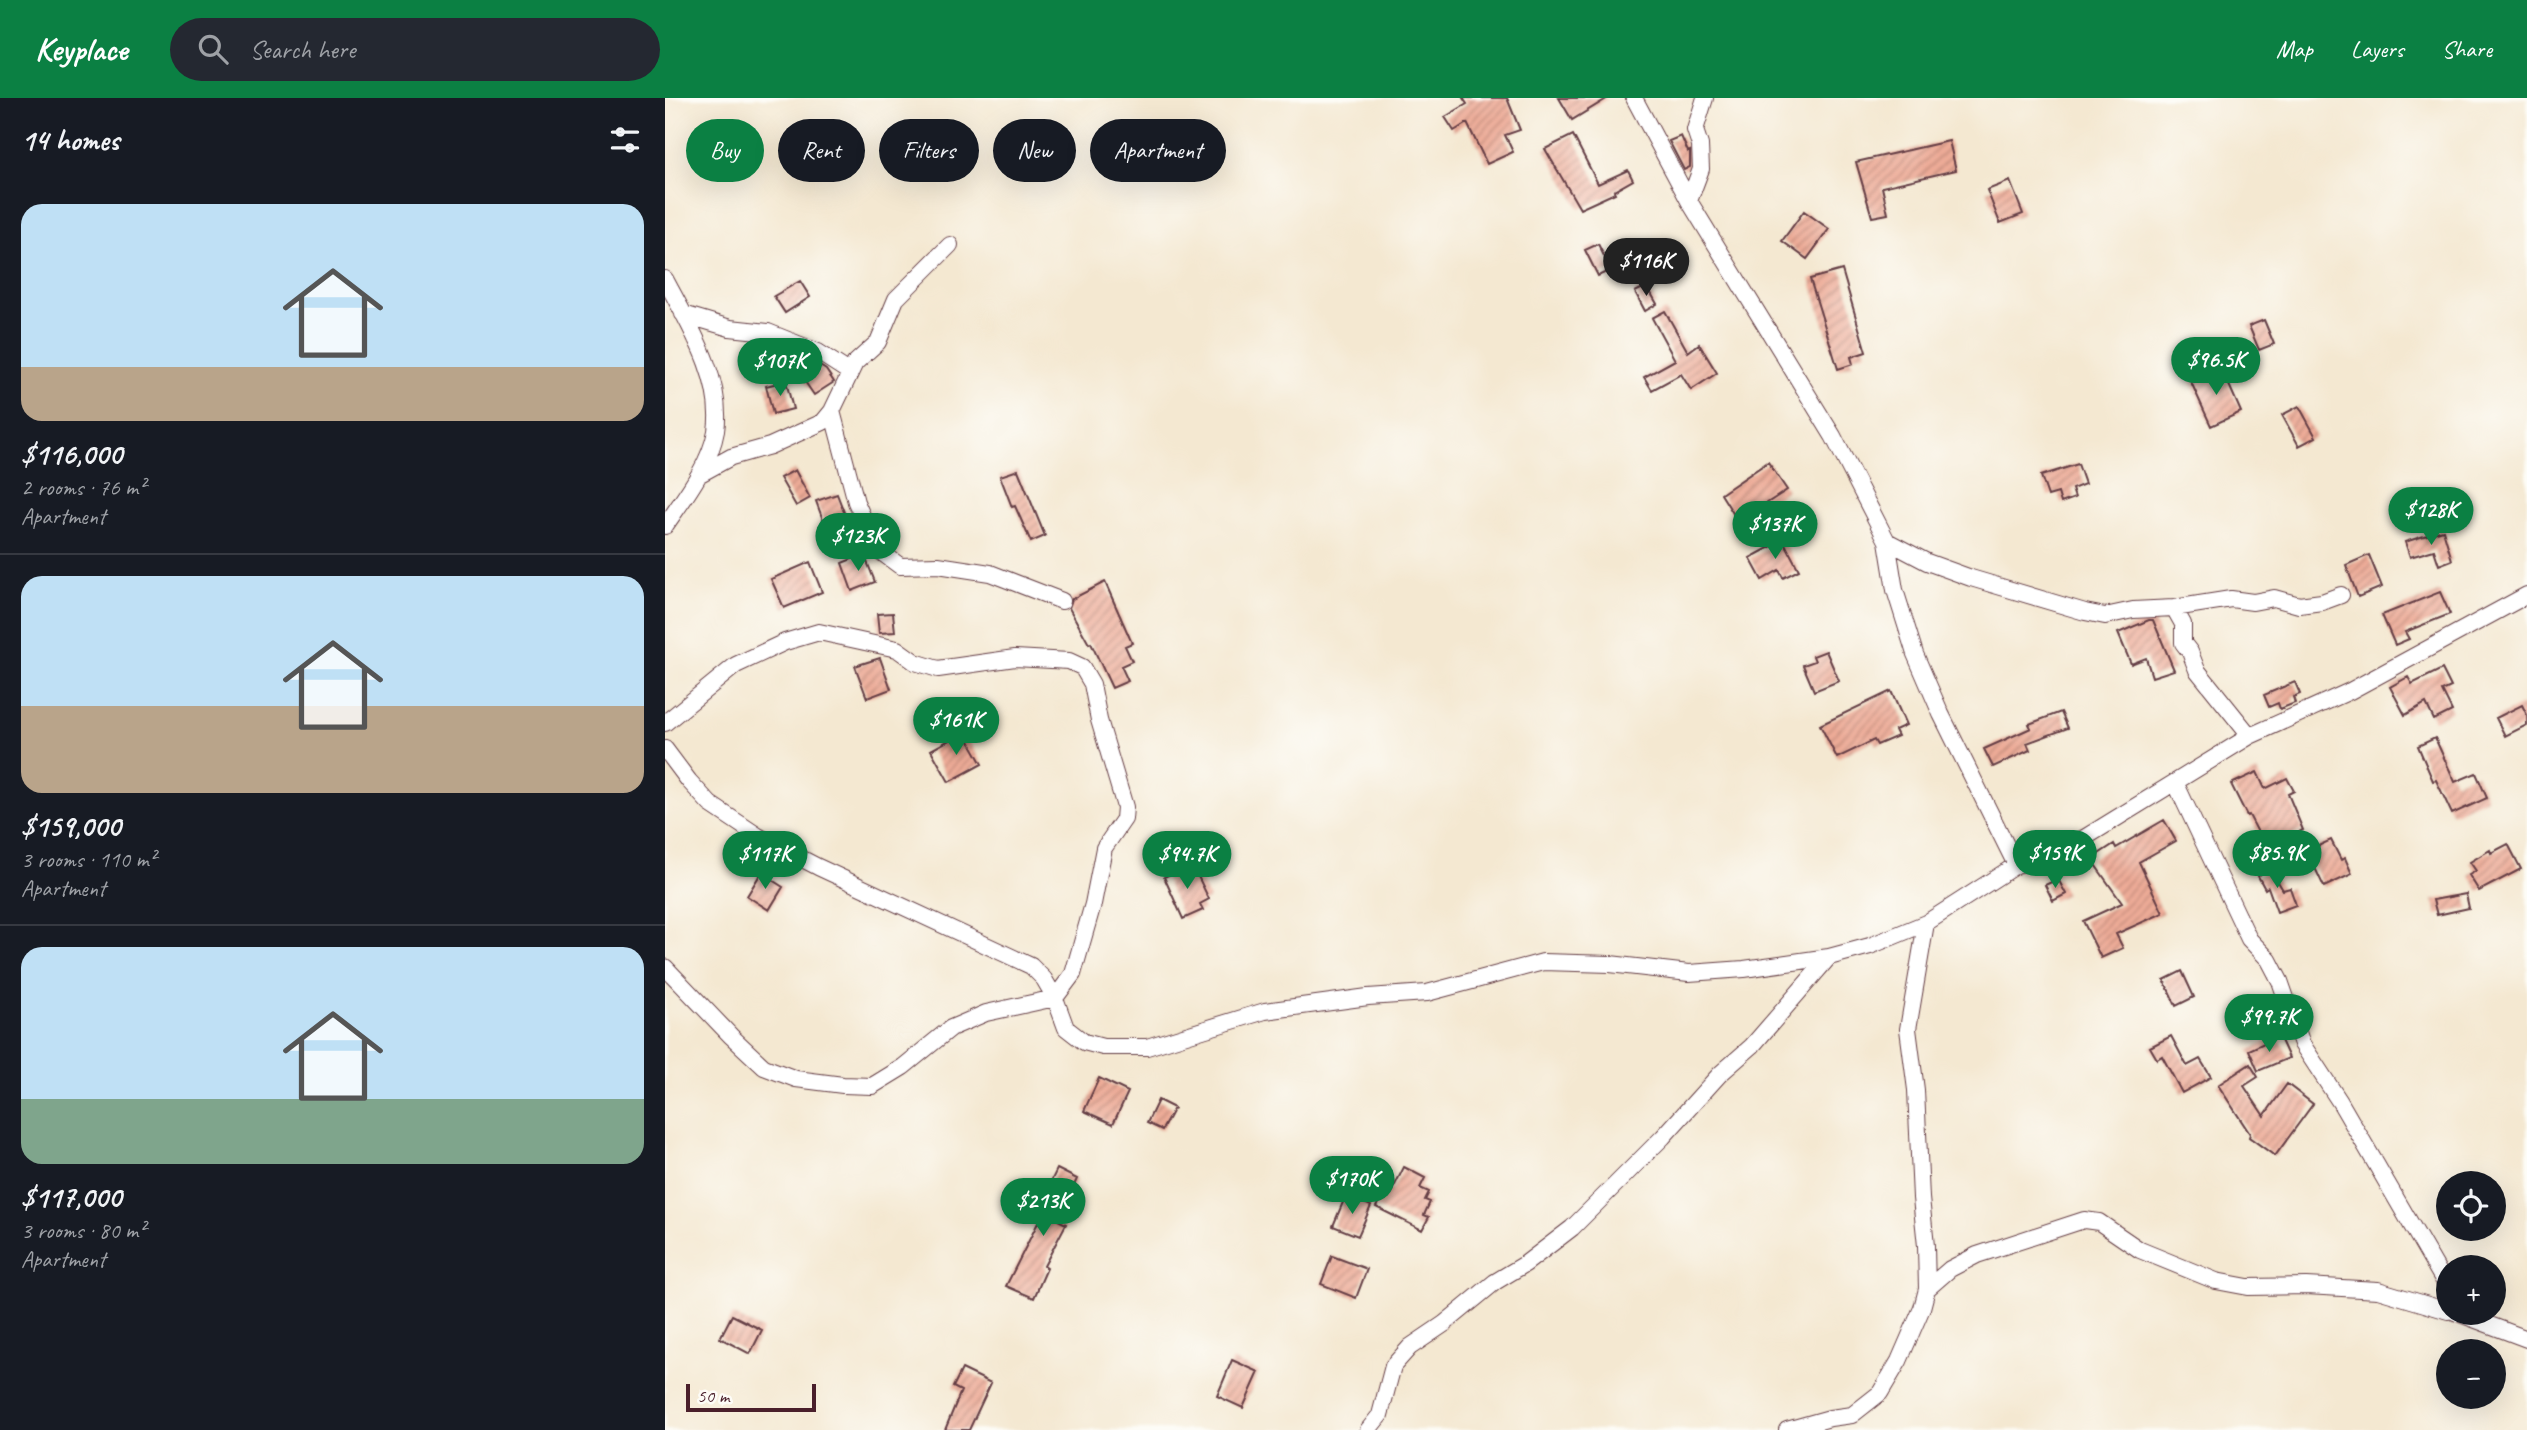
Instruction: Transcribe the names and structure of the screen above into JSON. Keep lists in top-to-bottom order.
{
  "scale_bar": "50 m",
  "page": {
    "header": "Keyplace",
    "search": "Search here",
    "nav": ["Map", "Layers", "Share"],
    "heading": "14 homes",
    "chip": [
      "Buy",
      "Rent",
      "Filters",
      "New",
      "Apartment"
    ],
    "list": [
      {
        "name": "$116,000",
        "note": "2 rooms · 76 m² · Apartment"
      },
      {
        "name": "$159,000",
        "note": "3 rooms · 110 m² · Apartment"
      },
      {
        "name": "$117,000",
        "note": "3 rooms · 80 m² · Apartment"
      }
    ],
    "price": [
      "$116K",
      "$96.5K",
      "$107K",
      "$128K",
      "$137K",
      "$123K",
      "$161K",
      "$159K",
      "$85.9K",
      "$117K",
      "$94.7K",
      "$99.7K",
      "$170K",
      "$213K"
    ],
    "map_buttons": ["+", "−"],
    "scale": "50 m"
  }
}
